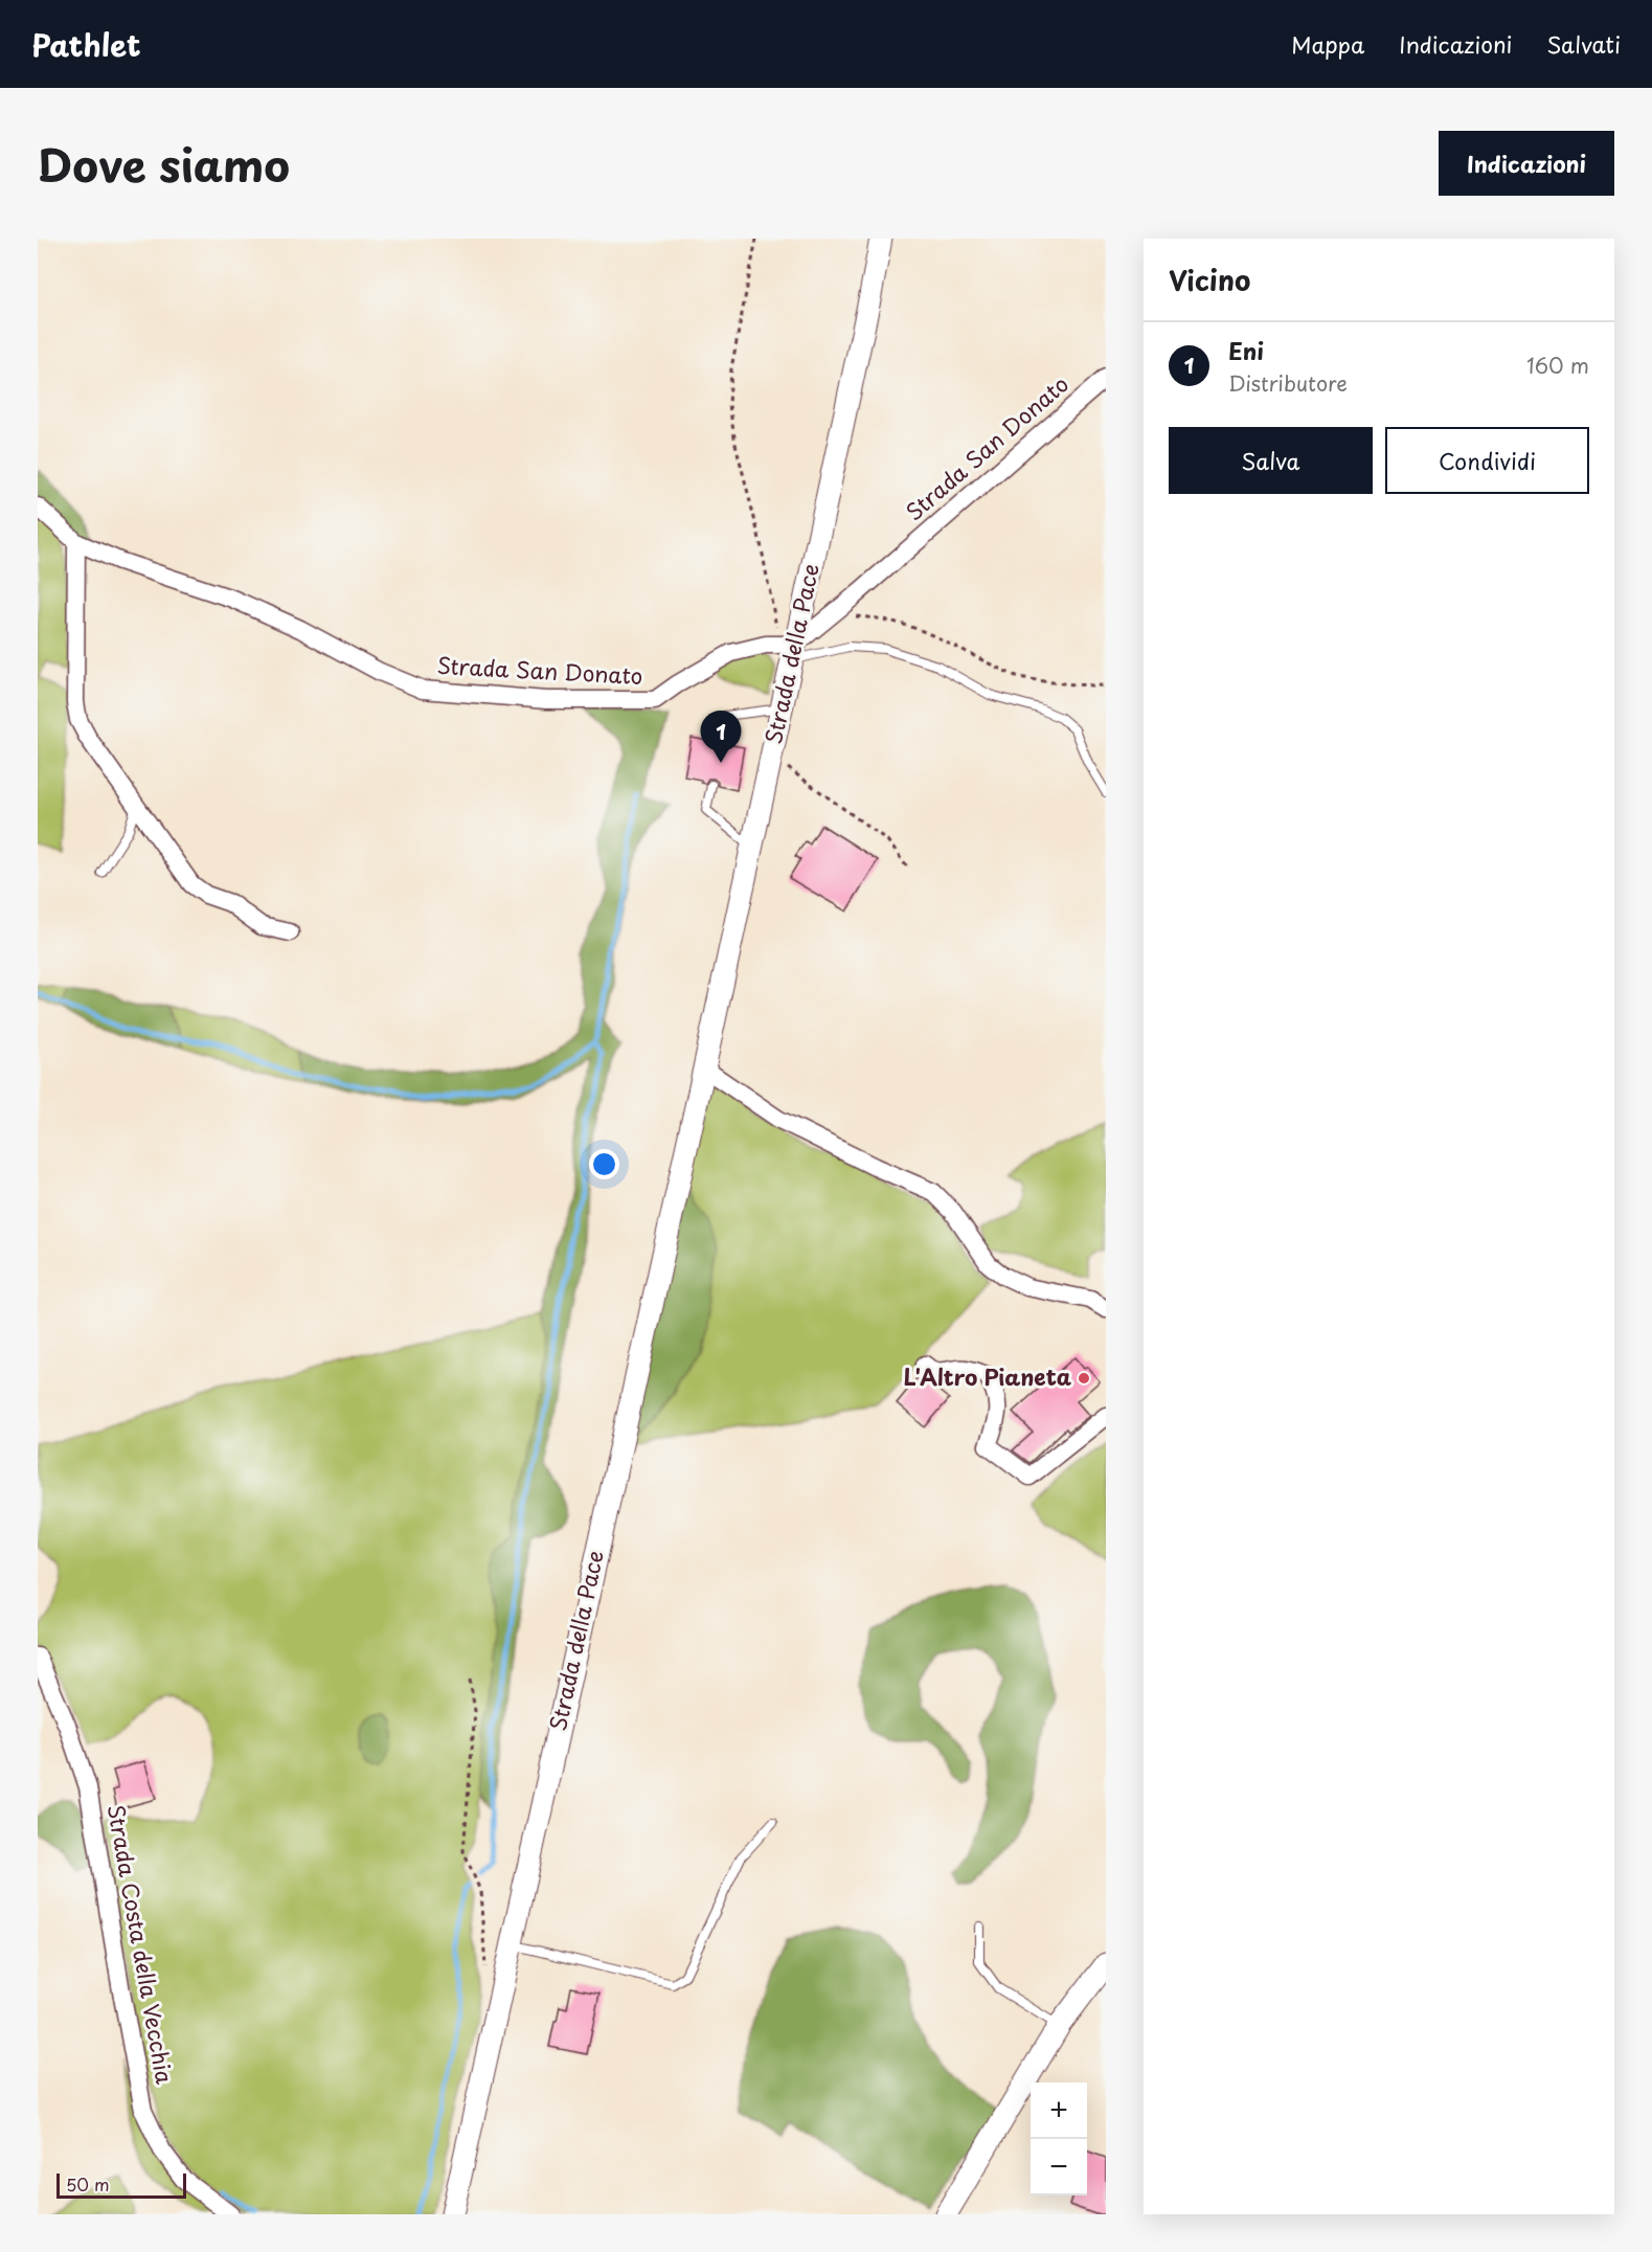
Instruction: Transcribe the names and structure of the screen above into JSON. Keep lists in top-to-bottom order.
{
  "streets": {
    "street": ["Strada San Donato", "Strada della Pace", "Strada Costa della Vecchia"]
  },
  "crossings": [
    ["Strada San Donato", "Strada della Pace"]
  ],
  "places": ["L'Altro Pianeta"],
  "scale_bar": "50 m",
  "page": {
    "header": "Pathlet",
    "nav": ["Mappa", "Indicazioni", "Salvati"],
    "title": "Dove siamo",
    "buttons": [
      "Indicazioni",
      ["Salva", "Condividi"]
    ],
    "heading": "Vicino",
    "list": [
      {
        "mark": "1",
        "name": "Eni",
        "note": "Distributore",
        "value": "160 m"
      }
    ],
    "pins": "1",
    "map_buttons": ["+", "−"],
    "scale": "50 m"
  }
}
